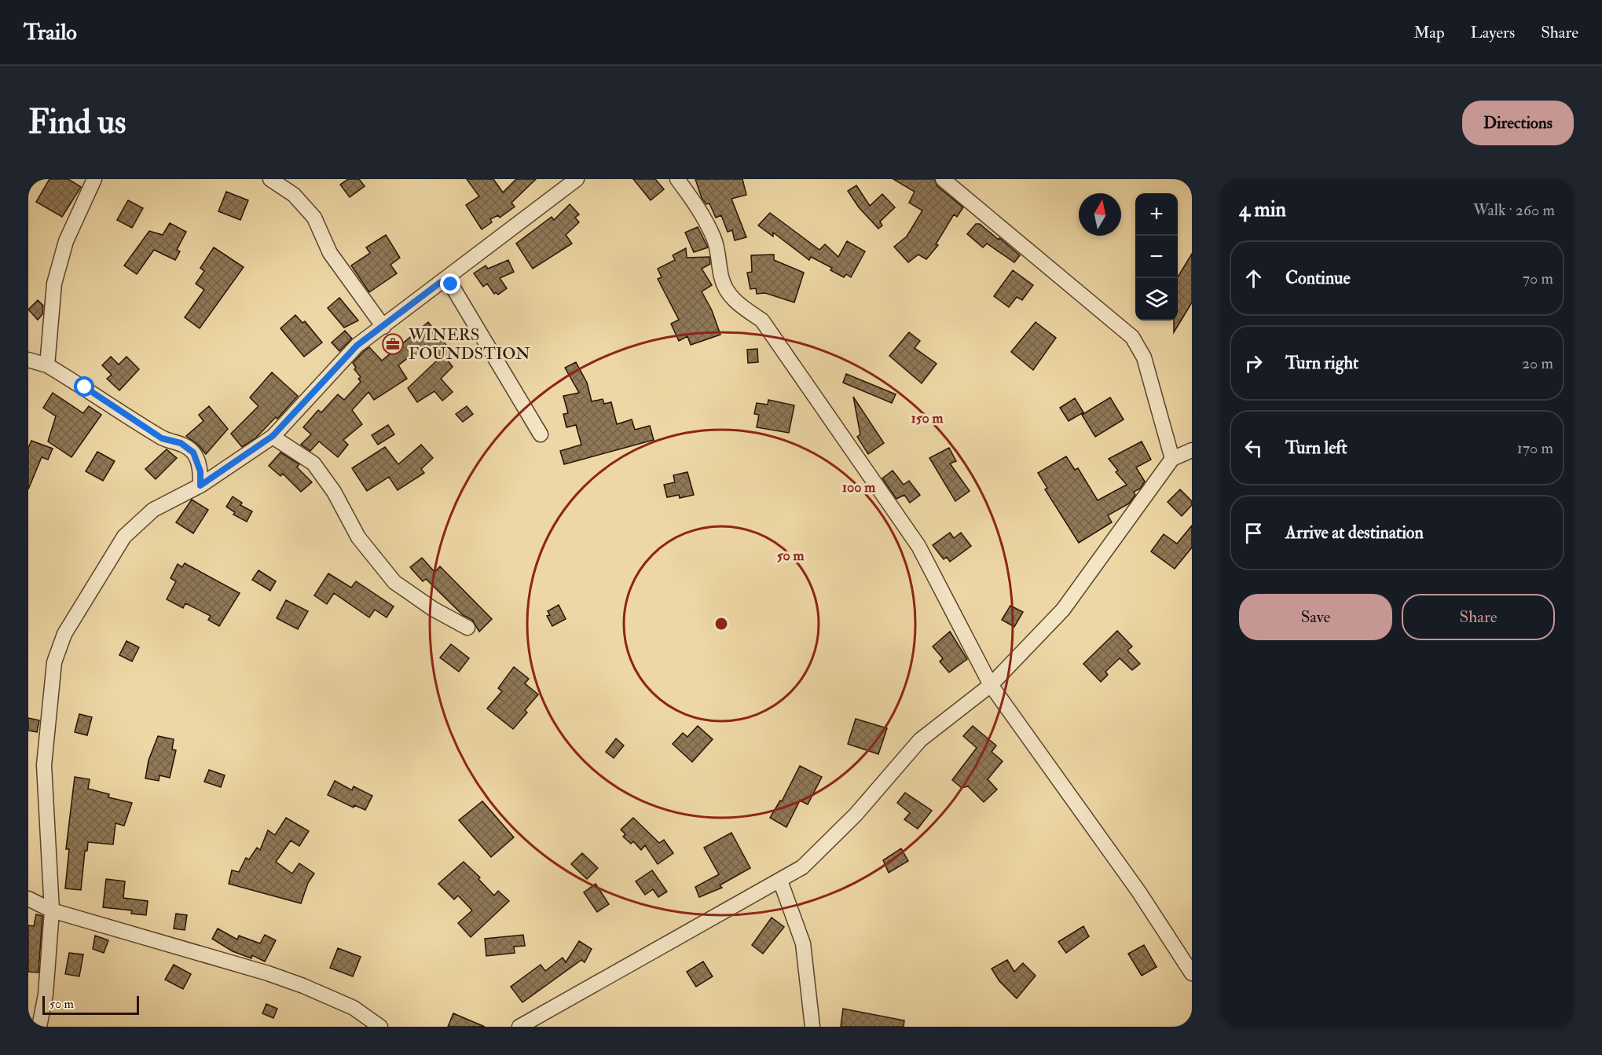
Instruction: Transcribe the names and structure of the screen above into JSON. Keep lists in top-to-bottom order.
{
  "places": {
    "office": ["WINERS FOUNDSTION"]
  },
  "scale_bar": "50 m",
  "north": "top",
  "page": {
    "header": "Trailo",
    "nav": ["Map", "Layers", "Share"],
    "buttons": [
      "Directions",
      ["Save", "Share"]
    ],
    "title": "Find us",
    "heading": ["4 min", "Walk · 260 m"],
    "map_buttons": ["+", "−"],
    "list": [
      ["Continue", "70 m"],
      ["Turn right", "20 m"],
      ["Turn left", "170 m"],
      "Arrive at destination"
    ],
    "scale": "50 m"
  },
  "rings": ["150 m", "100 m", "50 m"]
}
